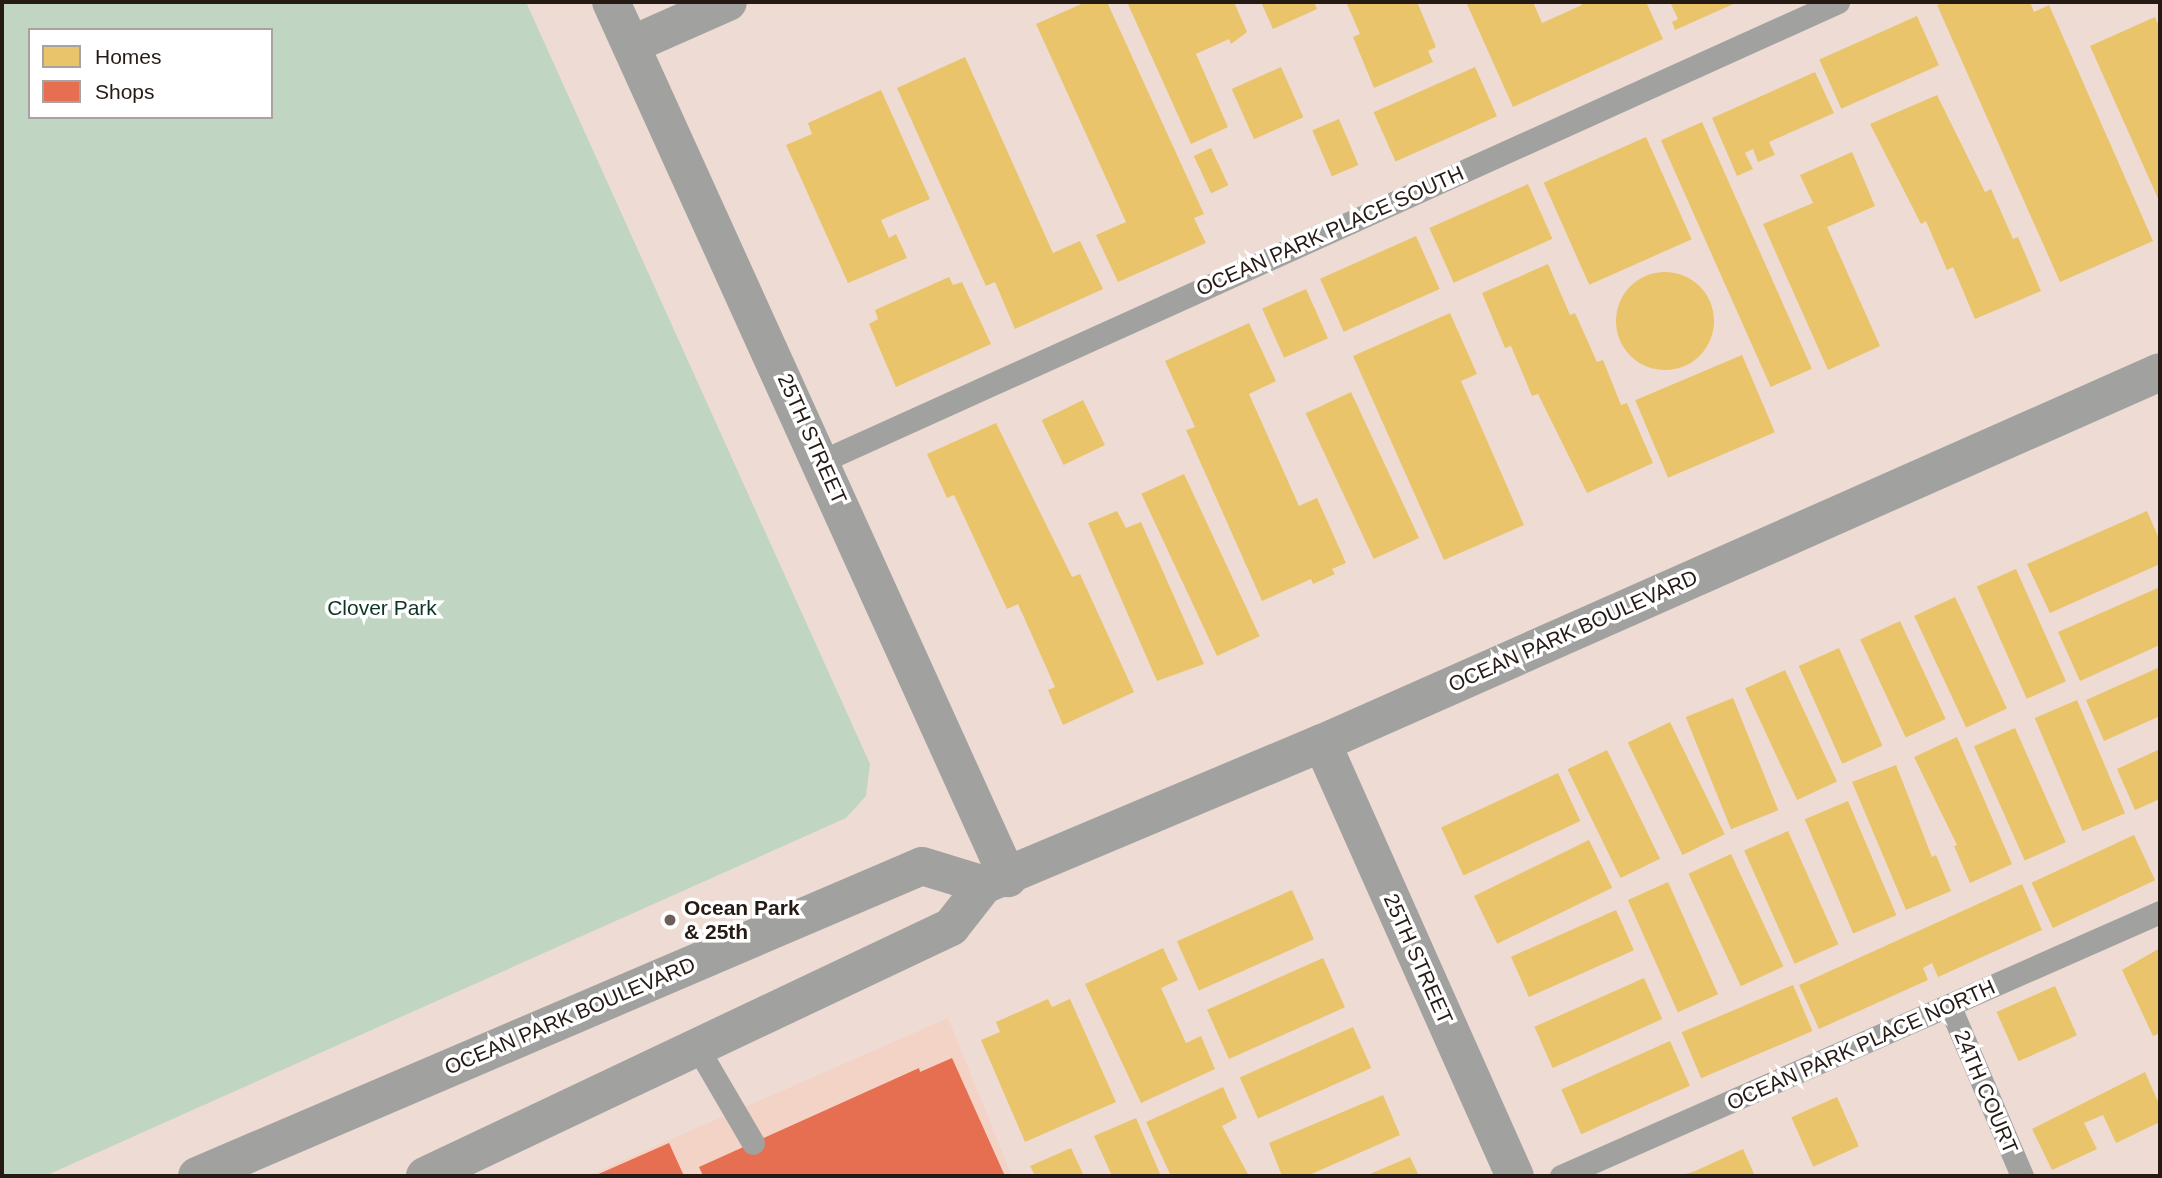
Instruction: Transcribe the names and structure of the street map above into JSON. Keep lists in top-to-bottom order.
{
  "streets": {
    "street": ["25TH STREET", "OCEAN PARK BOULEVARD"],
    "lane": ["OCEAN PARK PLACE SOUTH", "OCEAN PARK PLACE NORTH", "24TH COURT"]
  },
  "crossings": [
    ["OCEAN PARK PLACE SOUTH", "25TH STREET"],
    ["25TH STREET", "OCEAN PARK BOULEVARD"],
    ["OCEAN PARK PLACE NORTH", "24TH COURT"]
  ],
  "parks": ["Clover Park"],
  "places": ["Ocean Park & 25th"],
  "legend": ["Homes", "Shops"]
}
